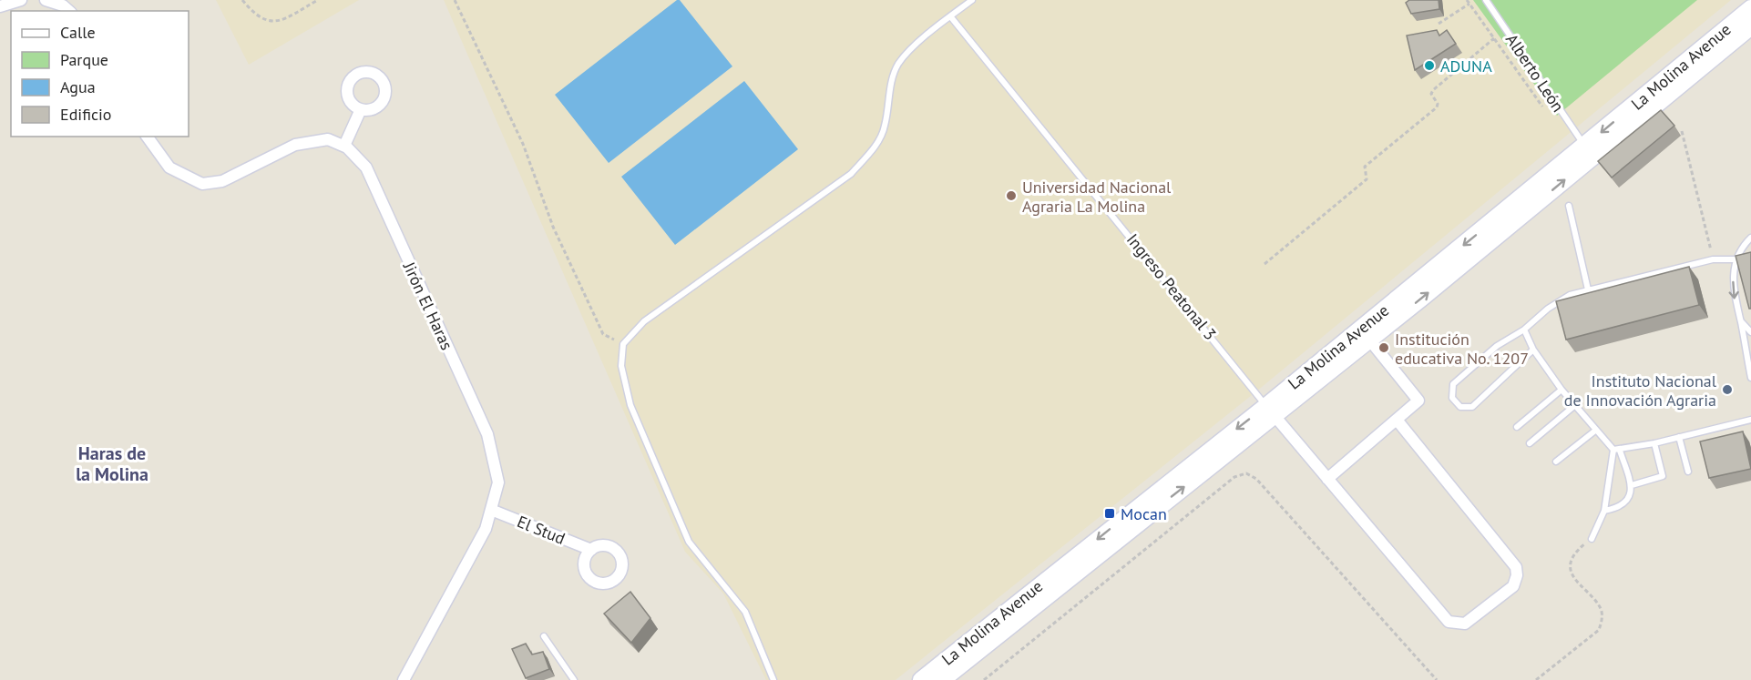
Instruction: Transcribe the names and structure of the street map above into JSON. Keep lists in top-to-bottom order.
{
  "streets": {
    "main road": ["La Molina Avenue"],
    "street": ["Jirón El Haras", "El Stud"],
    "lane": ["Alberto León", "Ingreso Peatonal 3"]
  },
  "crossings": [
    ["La Molina Avenue", "Alberto León"],
    ["La Molina Avenue", "Ingreso Peatonal 3"],
    ["Jirón El Haras", "El Stud"]
  ],
  "districts": ["Haras de la Molina"],
  "places": {
    "other": [
      "ADUNA",
      "Universidad Nacional Agraria La Molina",
      "Institución educativa No. 1207",
      "Instituto Nacional de Innovación Agraria"
    ],
    "transit": ["Mocan"]
  },
  "legend": [
    "Calle",
    "Parque",
    "Agua",
    "Edificio"
  ]
}
